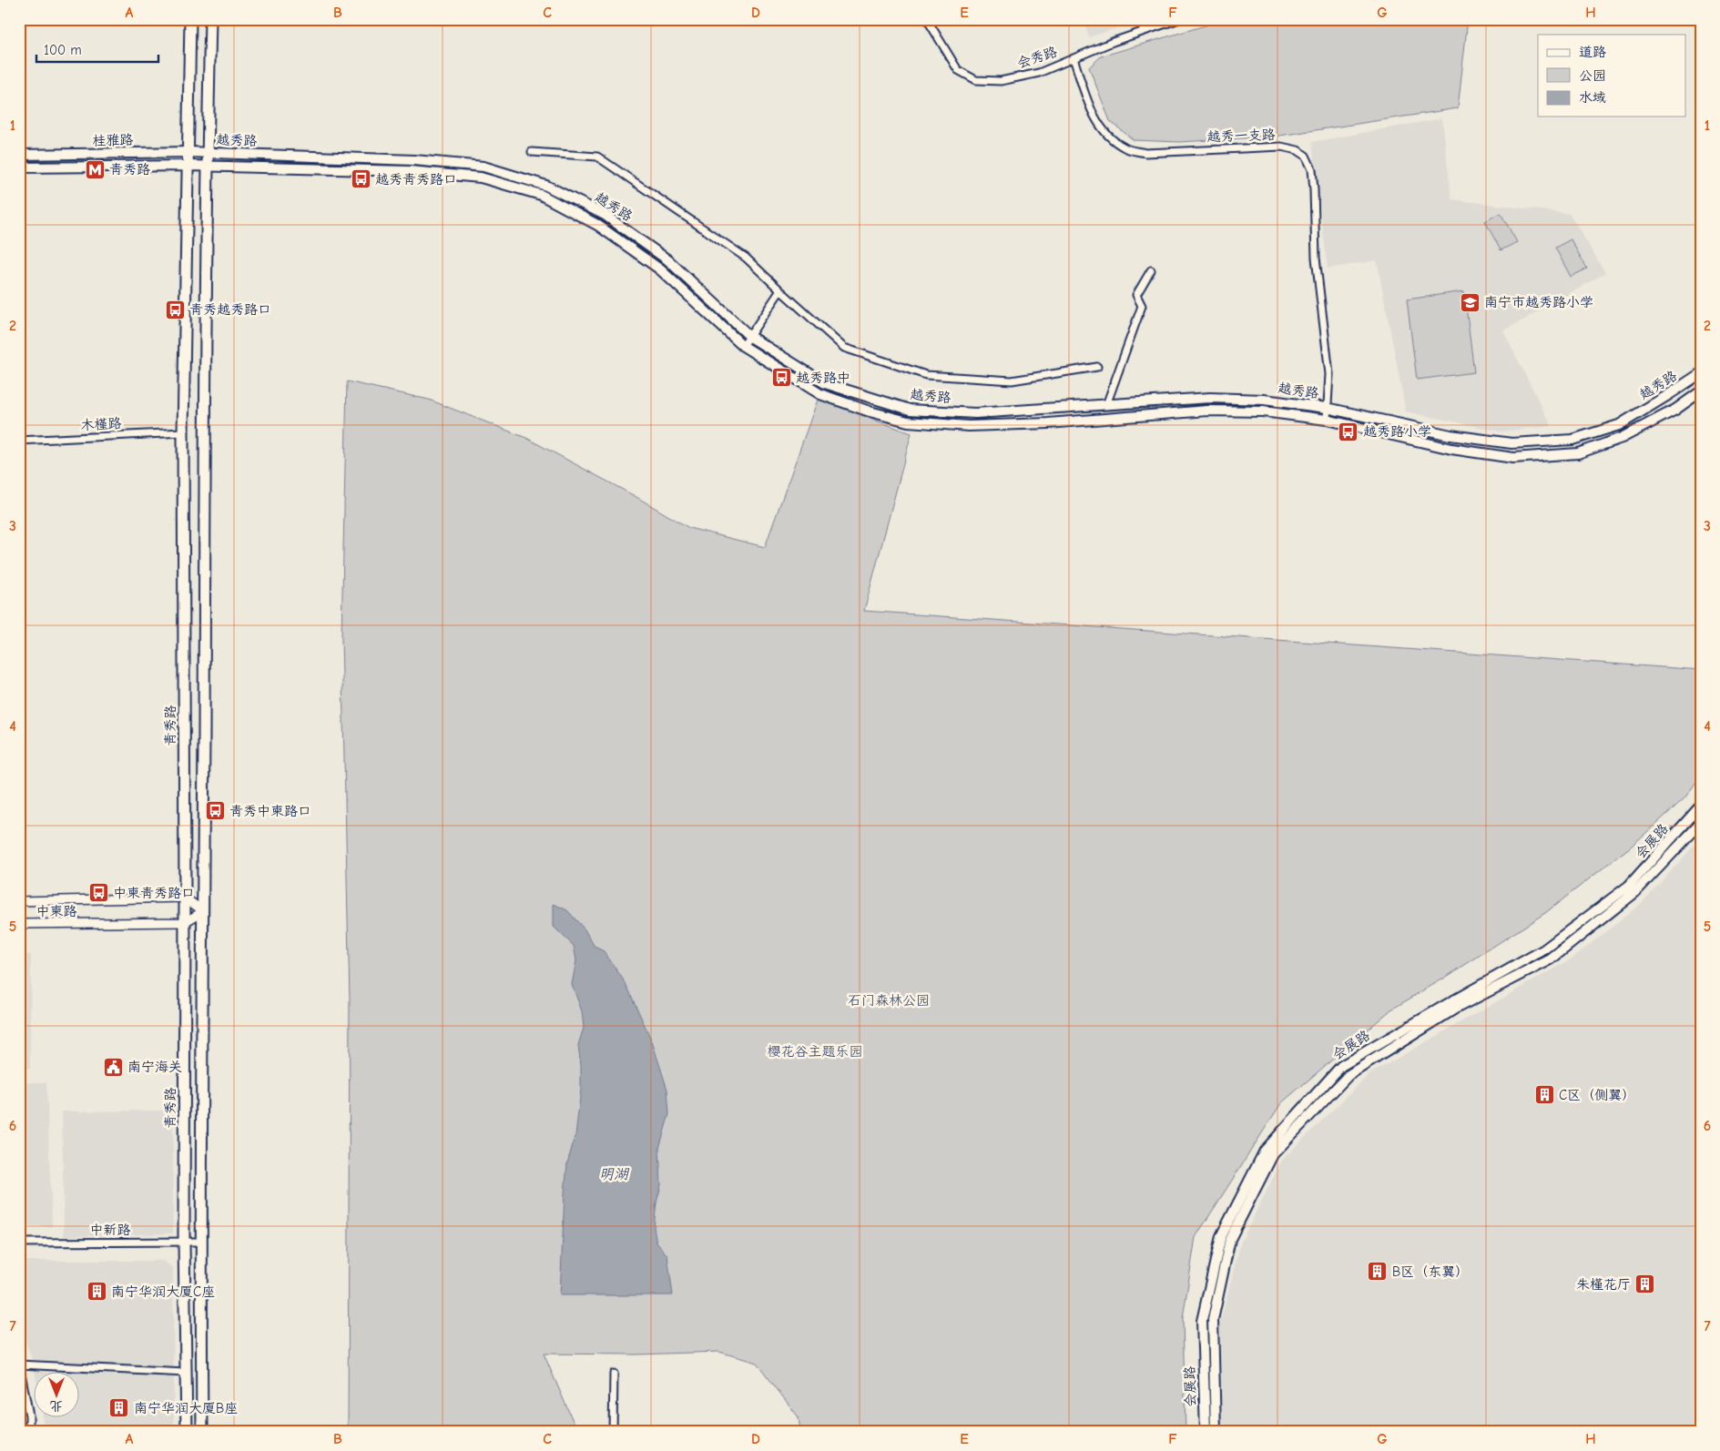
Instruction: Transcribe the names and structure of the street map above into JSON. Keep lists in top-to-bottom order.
{
  "streets": {
    "main road": [
      "桂雅路",
      "越秀路",
      "青秀路",
      "会展路"
    ],
    "street": [
      "会秀路",
      "越秀一支路",
      "木槿路",
      "中柬路",
      "中新路"
    ]
  },
  "crossings": [
    ["会秀路", "越秀一支路"],
    ["越秀一支路", "越秀路"],
    ["桂雅路", "越秀路"],
    ["桂雅路", "青秀路"],
    ["木槿路", "青秀路"],
    ["青秀路", "中柬路"],
    ["青秀路", "中新路"]
  ],
  "water": ["明湖"],
  "parks": ["石门森林公园", "樱花谷主题乐园"],
  "places": {
    "metro station": ["青秀路"],
    "bus stop": [
      "越秀青秀路口",
      "青秀越秀路口",
      "越秀路中",
      "越秀路小学",
      "青秀中柬路口",
      "中柬青秀路口"
    ],
    "school or university": ["南宁市越秀路小学"],
    "public building": ["南宁海关"],
    "building": [
      "C区（侧翼）",
      "B区（东翼）",
      "朱槿花厅",
      "南宁华润大厦C座",
      "南宁华润大厦B座"
    ]
  },
  "legend": ["道路", "公园", "水域"],
  "scale_bar": "100 m",
  "north": "bottom",
  "grid": {
    "columns": [
      "A",
      "B",
      "C",
      "D",
      "E",
      "F",
      "G",
      "H"
    ],
    "rows": [
      "1",
      "2",
      "3",
      "4",
      "5",
      "6",
      "7"
    ]
  }
}
